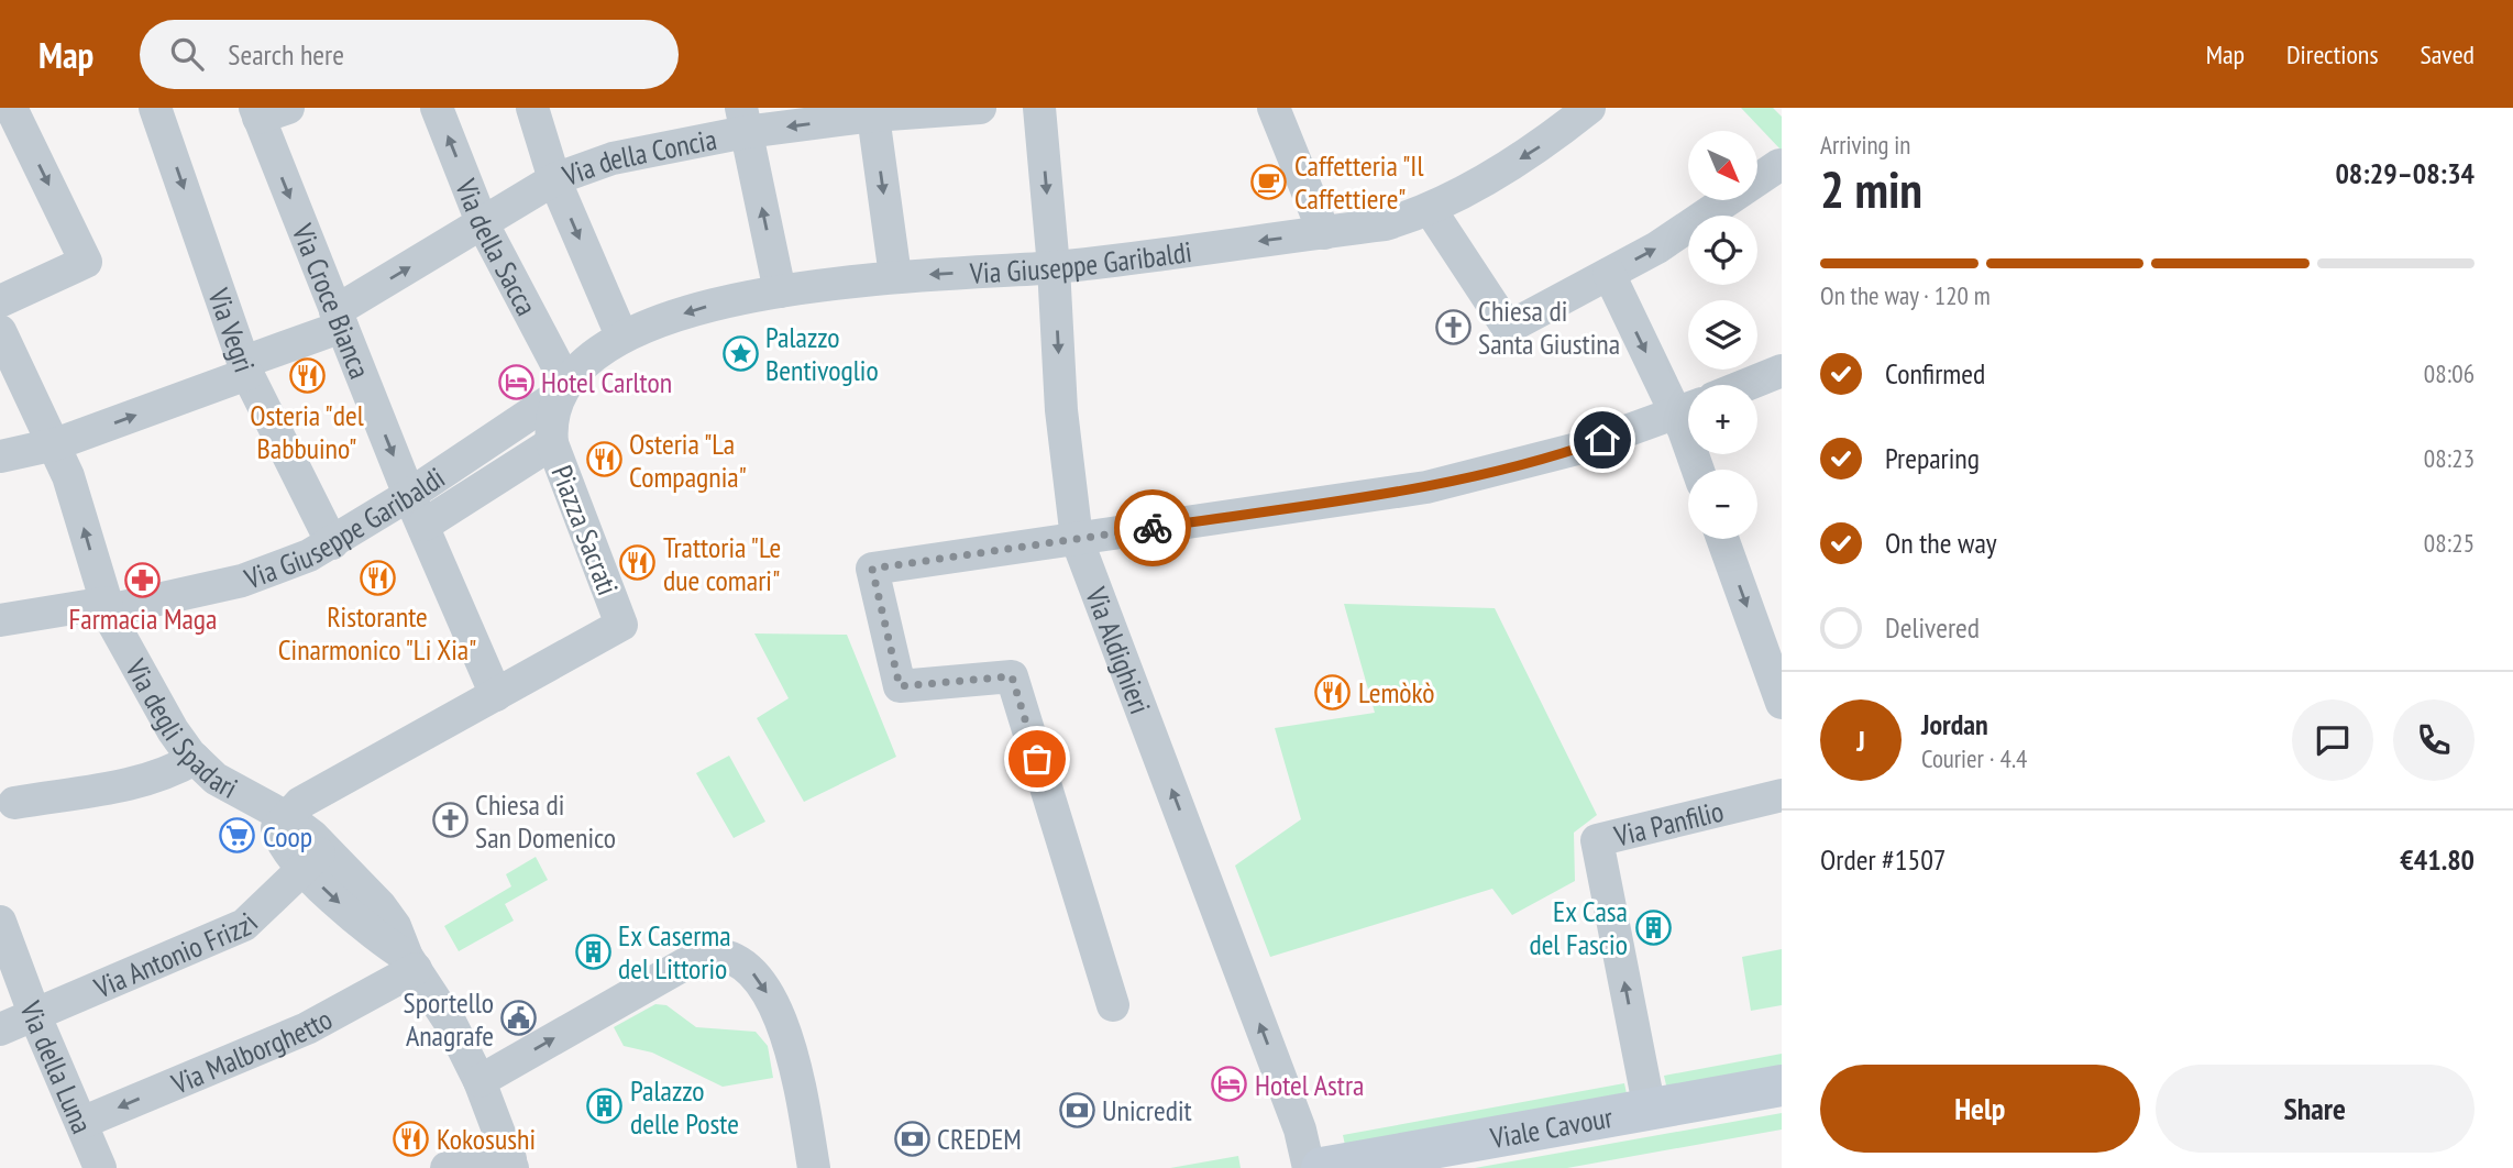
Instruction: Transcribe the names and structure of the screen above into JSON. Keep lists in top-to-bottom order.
{
  "streets": {
    "street": [
      "Via della Concia",
      "Via della Sacca",
      "Via Giuseppe Garibaldi",
      "Via Croce Bianca",
      "Via Vegri",
      "Piazza Sacrati",
      "Via Aldighieri",
      "Via degli Spadari",
      "Via Panfilio",
      "Via Antonio Frizzi",
      "Via Malborghetto",
      "Via della Luna",
      "Viale Cavour"
    ]
  },
  "crossings": [
    ["Via della Concia", "Via della Sacca"],
    ["Via della Concia", "Via Croce Bianca"],
    ["Via della Concia", "Via Vegri"],
    ["Via della Concia", "Via degli Spadari"],
    ["Via della Sacca", "Via Giuseppe Garibaldi"],
    ["Via Giuseppe Garibaldi", "Via Croce Bianca"],
    ["Via Giuseppe Garibaldi", "Via Vegri"],
    ["Via Giuseppe Garibaldi", "Via Aldighieri"],
    ["Via Giuseppe Garibaldi", "Via degli Spadari"],
    ["Piazza Sacrati", "Via degli Spadari"],
    ["Via Panfilio", "Viale Cavour"],
    ["Via Antonio Frizzi", "Via della Luna"],
    ["Via Malborghetto", "Via della Luna"]
  ],
  "one_way": ["Via Vegri"],
  "places": {
    "cafe": ["Caffetteria \"Il Caffettiere\""],
    "church": ["Chiesa di Santa Giustina", "Chiesa di San Domenico"],
    "place": ["Palazzo Bentivoglio"],
    "restaurant": [
      "Osteria \"del Babbuino\"",
      "Osteria \"La Compagnia\"",
      "Trattoria \"Le due comari\"",
      "Ristorante Cinarmonico \"Li Xia\"",
      "Lemòkò",
      "Kokosushi"
    ],
    "hotel": ["Hotel Carlton", "Hotel Astra"],
    "pharmacy": ["Farmacia Maga"],
    "supermarket": ["Coop"],
    "building": ["Ex Casa del Fascio", "Ex Caserma del Littorio", "Palazzo delle Poste"],
    "public building": ["Sportello Anagrafe"],
    "bank": ["Unicredit", "CREDEM"]
  },
  "north": "bottom right",
  "page": {
    "header": "Map",
    "search": "Search here",
    "nav": ["Map", "Directions", "Saved"],
    "heading": ["2 min", "Arriving in", "08:29–08:34"],
    "panel": [
      "Jordan",
      "Courier · 4.4",
      "Order #1507",
      "€41.80"
    ],
    "map_buttons": ["+", "−"],
    "bar": "On the way · 120 m",
    "list": [
      ["Confirmed", "08:06"],
      ["Preparing", "08:23"],
      ["On the way", "08:25"],
      "Delivered"
    ],
    "round": "J",
    "buttons": ["Help", "Share"]
  }
}
